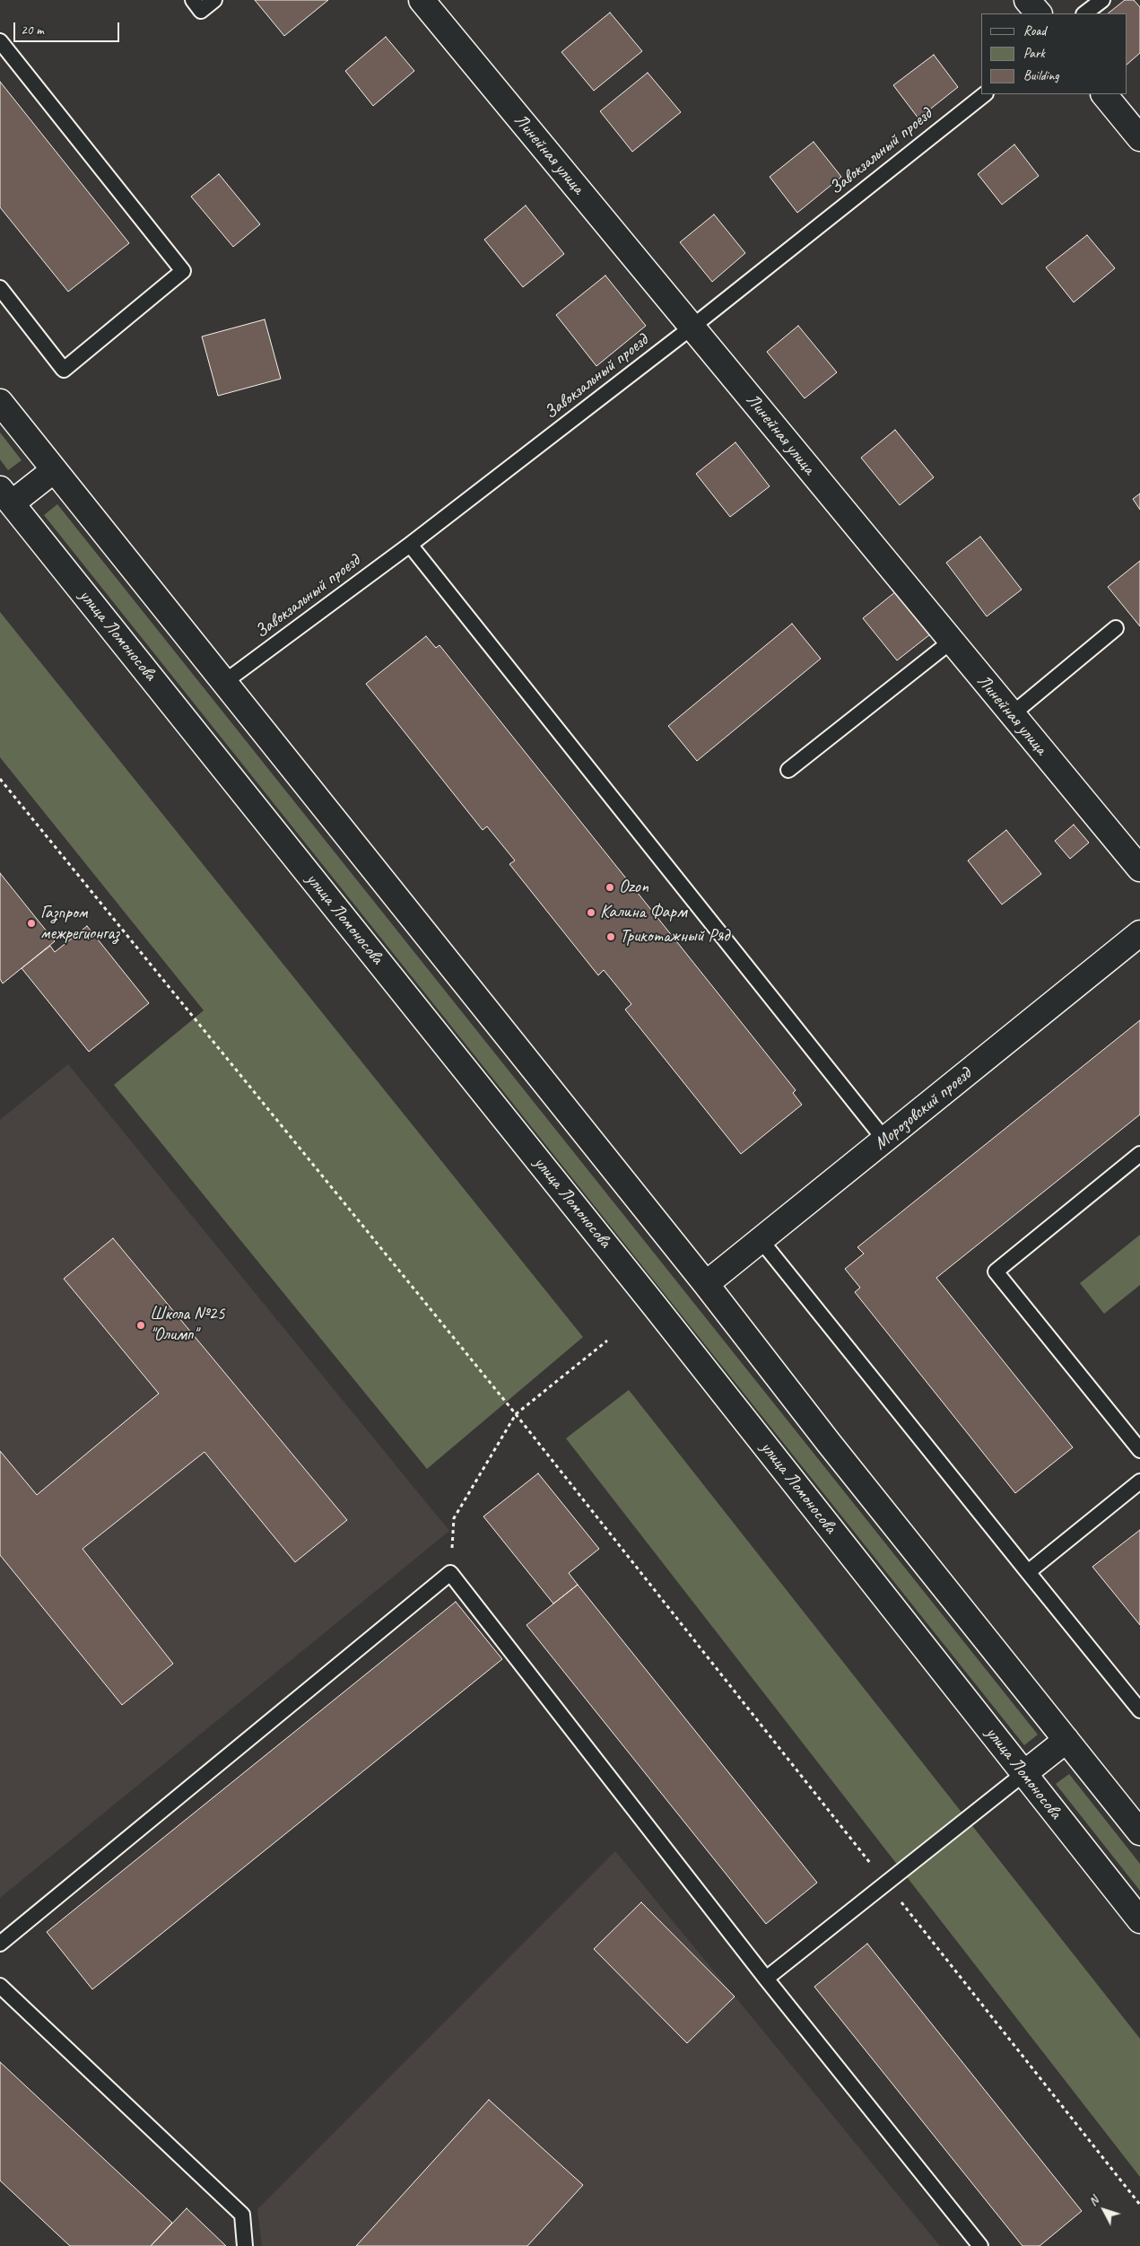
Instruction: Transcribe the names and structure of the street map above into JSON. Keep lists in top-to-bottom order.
{
  "streets": {
    "main road": ["Линейная улица", "улица Ломоносова", "Морозовский проезд"],
    "lane": ["Завокзальный проезд"]
  },
  "crossings": [
    ["Завокзальный проезд", "Линейная улица"]
  ],
  "places": [
    "Ozon",
    "Калина Фарм",
    "Газпром межрегионгаз",
    "Трикотажный Ряд",
    "Школа №25 \"Олимп\""
  ],
  "legend": ["Road", "Park", "Building"],
  "scale_bar": "20 m",
  "north": "top left"
}
